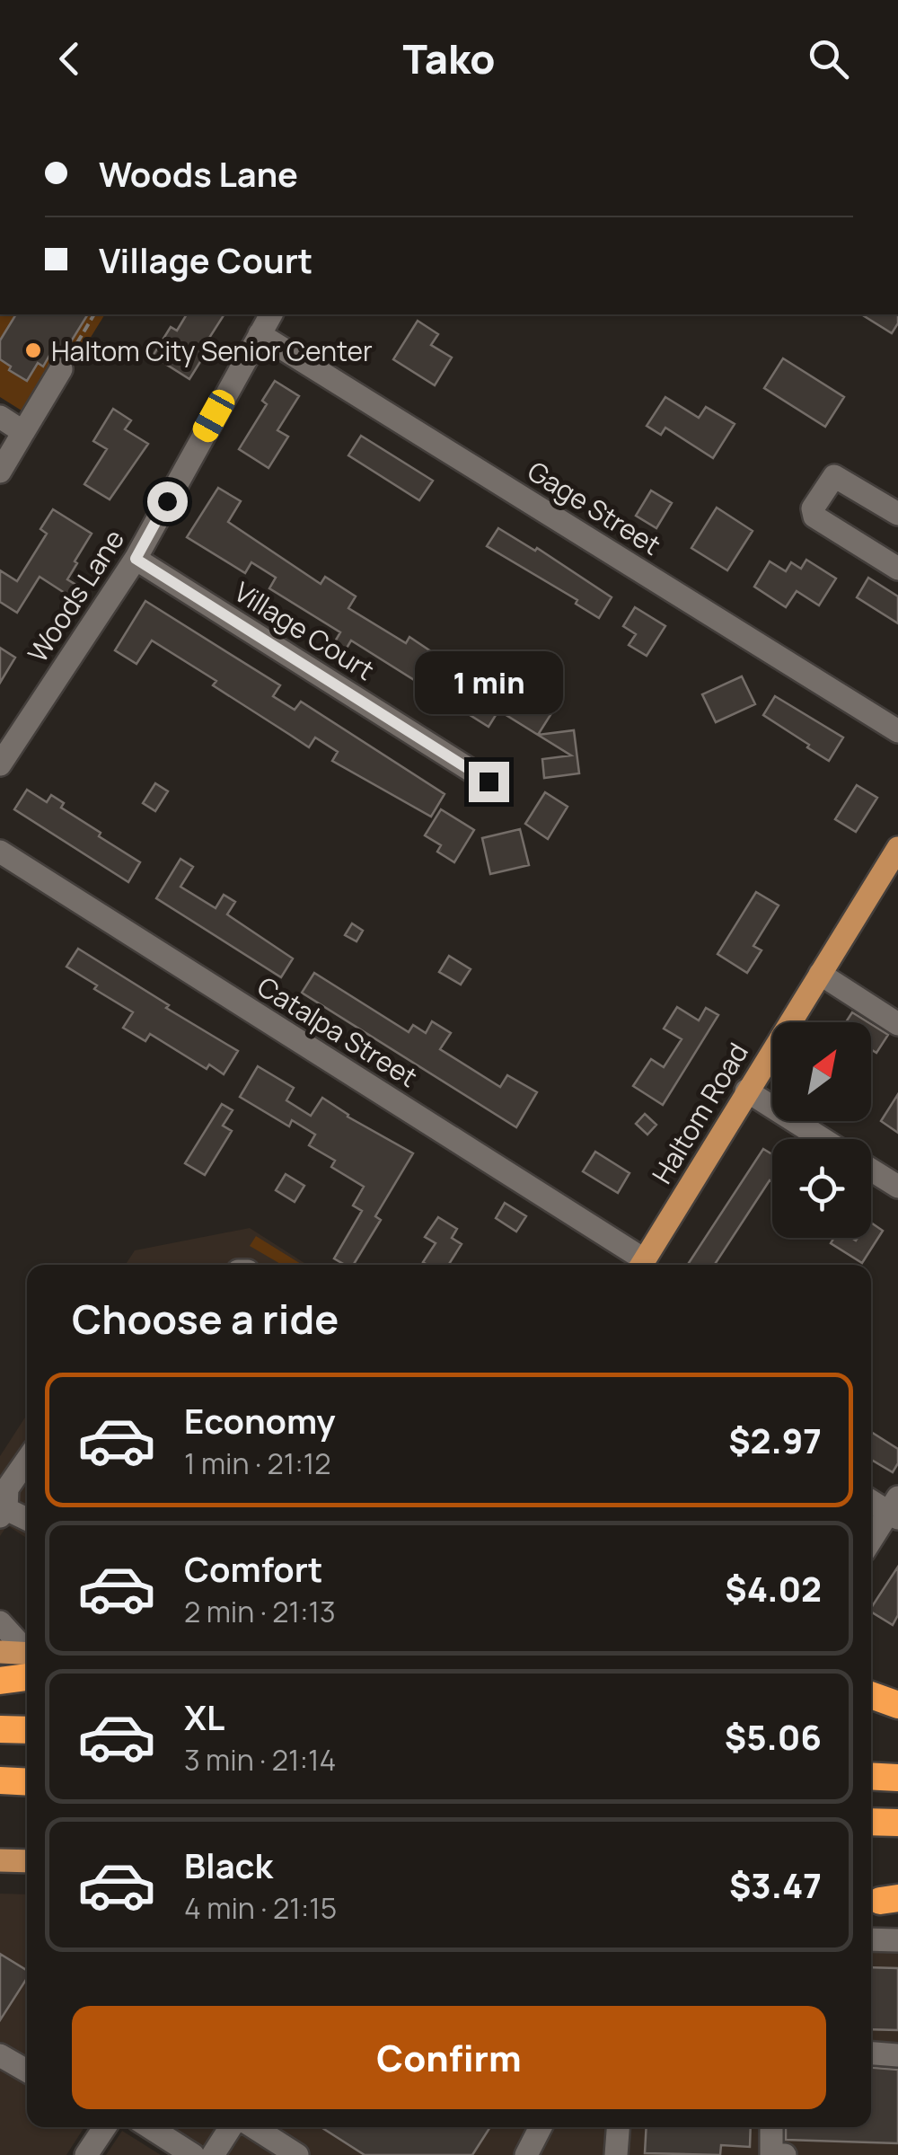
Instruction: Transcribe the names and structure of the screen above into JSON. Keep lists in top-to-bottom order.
{
  "streets": {
    "main road": ["Haltom Road"],
    "street": [
      "Gage Street",
      "Woods Lane",
      "Village Court",
      "Catalpa Street"
    ]
  },
  "crossings": [
    ["Gage Street", "Woods Lane"],
    ["Woods Lane", "Village Court"]
  ],
  "places": ["Haltom City Senior Center"],
  "north": "top right",
  "page": {
    "header": "Tako",
    "banner": ["Woods Lane", "Village Court"],
    "bubble": "1 min",
    "heading": "Choose a ride",
    "list": [
      {
        "name": "Economy",
        "note": "1 min · 21:12",
        "value": "$2.97"
      },
      {
        "name": "Comfort",
        "note": "2 min · 21:13",
        "value": "$4.02"
      },
      {
        "name": "XL",
        "note": "3 min · 21:14",
        "value": "$5.06"
      },
      {
        "name": "Black",
        "note": "4 min · 21:15",
        "value": "$3.47"
      }
    ],
    "buttons": "Confirm"
  }
}
